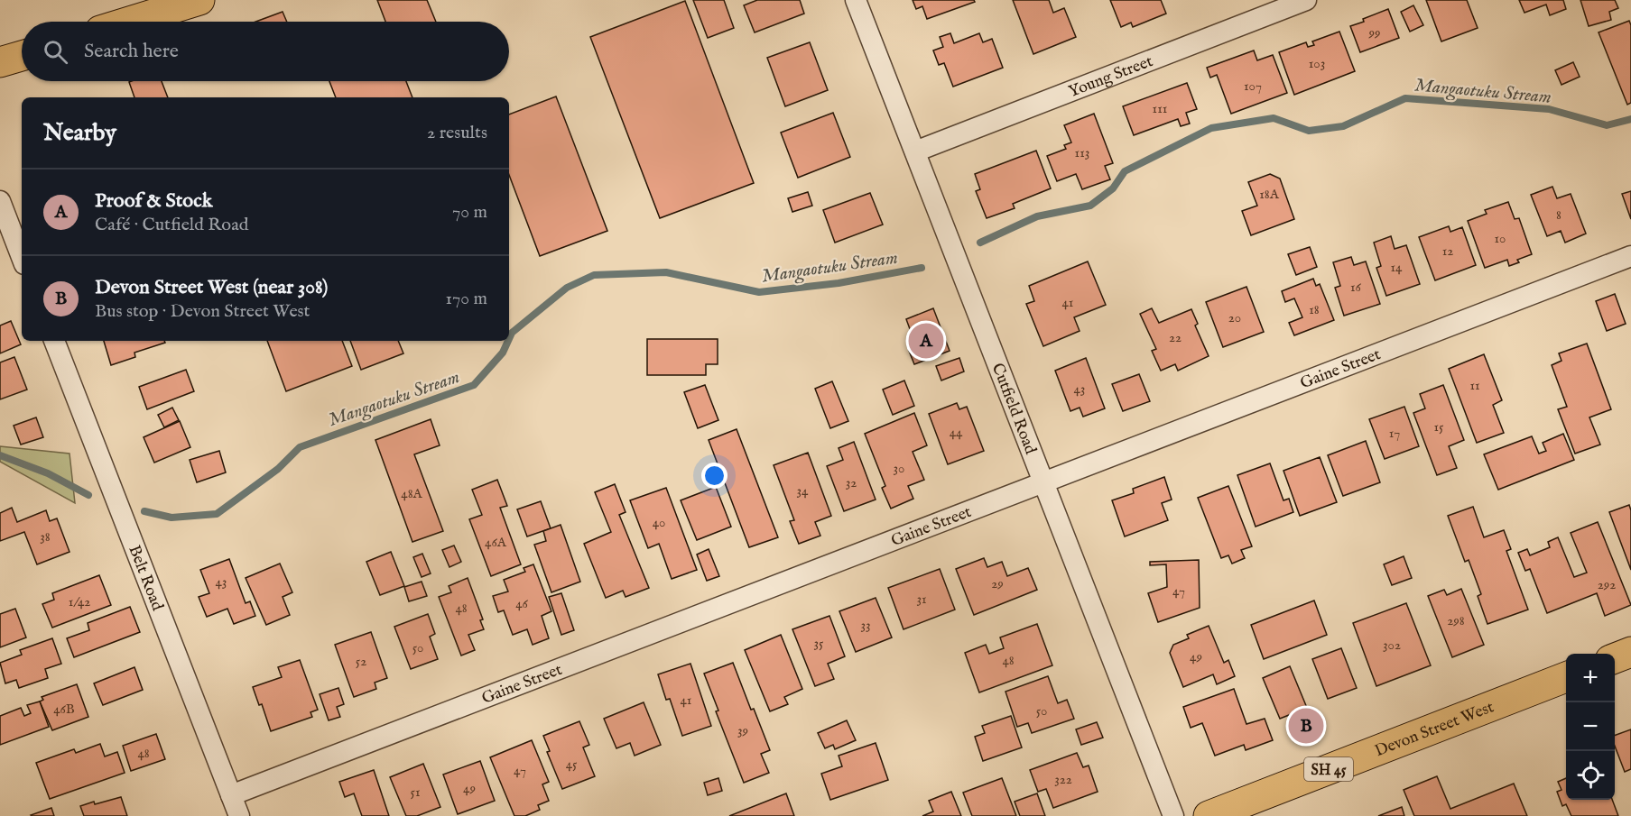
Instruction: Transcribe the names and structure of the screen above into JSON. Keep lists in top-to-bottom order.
{
  "streets": {
    "main road": ["Devon Street West", "SH 45"],
    "street": [
      "Young Street",
      "Gaine Street",
      "Cutfield Road",
      "Belt Road"
    ]
  },
  "crossings": [
    ["Young Street", "Cutfield Road"],
    ["Gaine Street", "Cutfield Road"],
    ["Gaine Street", "Belt Road"]
  ],
  "water": ["Mangaotuku Stream"],
  "house_numbers": [
    "99",
    "103",
    "107",
    "111",
    "113",
    "18A",
    "8",
    "10",
    "12",
    "14",
    "16",
    "41",
    "18",
    "20",
    "22",
    "11",
    "43",
    "15",
    "44",
    "17",
    "30",
    "32",
    "34",
    "48A",
    "40",
    "38",
    "46A",
    "43",
    "29",
    "292",
    "47",
    "31",
    "1/42",
    "46",
    "48",
    "298",
    "33",
    "35",
    "302",
    "50",
    "49",
    "48",
    "52",
    "41",
    "46B",
    "50",
    "39",
    "48",
    "45",
    "47",
    "322",
    "49",
    "51"
  ],
  "page": {
    "search": "Search here",
    "heading": ["Nearby", "2 results"],
    "list": [
      {
        "mark": "A",
        "name": "Proof & Stock",
        "note": "Café · Cutfield Road",
        "value": "70 m"
      },
      {
        "mark": "B",
        "name": "Devon Street West (near 308)",
        "note": "Bus stop · Devon Street West",
        "value": "170 m"
      }
    ],
    "pins": ["A", "B"],
    "map_buttons": ["+", "−"]
  }
}
